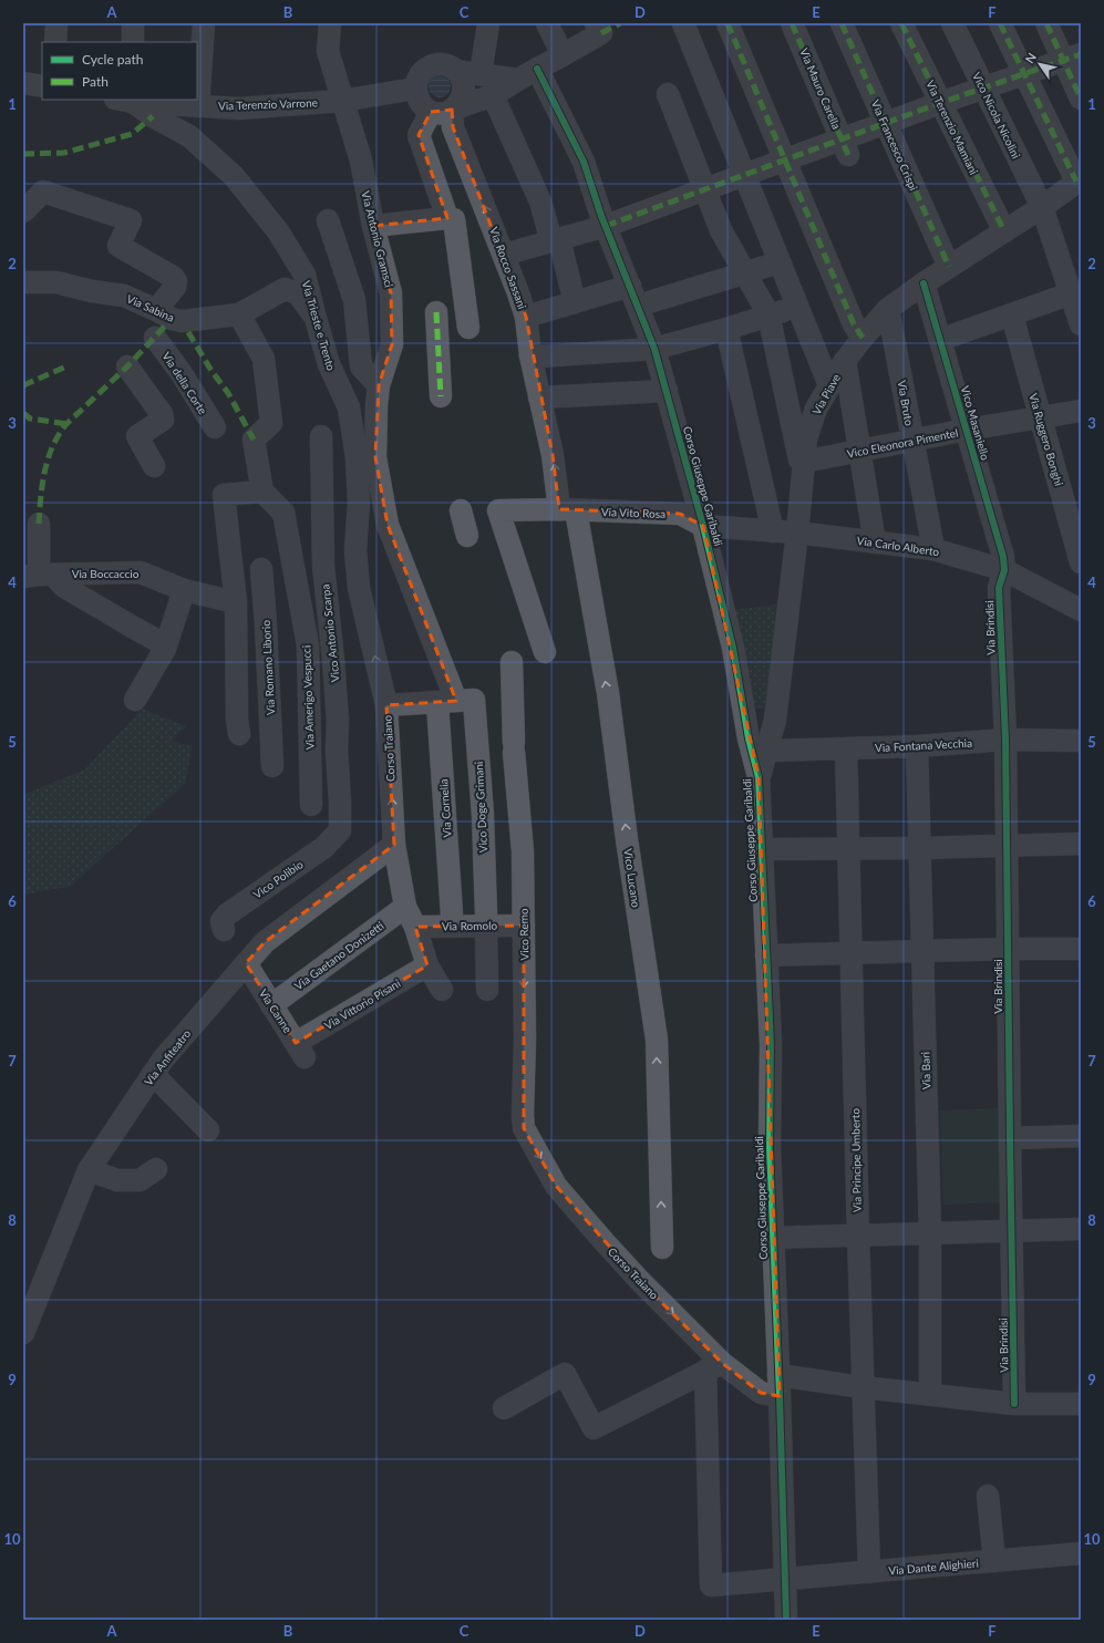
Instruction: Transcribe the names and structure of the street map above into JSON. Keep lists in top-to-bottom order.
{
  "streets": {
    "street": [
      "Via Mauro Carella",
      "Via Terenzio Varrone",
      "Vico Nicola Nicolini",
      "Via Terenzio Mamiani",
      "Via Francesco Crispi",
      "Via Antonio Gramsci",
      "Via Rocco Sassani",
      "Via Sabina",
      "Via Trieste e Trento",
      "Via della Corte",
      "Via Piave",
      "Via Bruto",
      "Vico Masaniello",
      "Via Ruggero Bonghi",
      "Vico Eleonora Pimentel",
      "Corso Giuseppe Garibaldi",
      "Via Vito Rosa",
      "Via Carlo Alberto",
      "Via Boccaccio",
      "Via Brindisi",
      "Vico Antonio Scarpa",
      "Via Romano Liborio",
      "Via Amerigo Vespucci",
      "Via Fontana Vecchia",
      "Corso Traiano",
      "Vico Doge Grimani",
      "Via Cornelia",
      "Vico Lucano",
      "Vico Polibio",
      "Via Romolo",
      "Vico Remo",
      "Via Gaetano Donizetti",
      "Via Vittorio Pisani",
      "Via Canne",
      "Via Anfiteatro",
      "Via Bari",
      "Via Principe Umberto",
      "Via Dante Alighieri"
    ]
  },
  "crossings": [
    ["Via Terenzio Varrone", "Via Antonio Gramsci"],
    ["Via Terenzio Varrone", "Via Rocco Sassani"],
    ["Via Terenzio Varrone", "Via Trieste e Trento"],
    ["Vico Nicola Nicolini", "Via Piave"],
    ["Via Terenzio Mamiani", "Via Piave"],
    ["Via Francesco Crispi", "Via Piave"],
    ["Via Antonio Gramsci", "Via Trieste e Trento"],
    ["Via Antonio Gramsci", "Corso Traiano"],
    ["Via Rocco Sassani", "Via Vito Rosa"],
    ["Via Rocco Sassani", "Vico Lucano"],
    ["Via Sabina", "Via Trieste e Trento"],
    ["Via Trieste e Trento", "Corso Traiano"],
    ["Via Piave", "Via Bruto"],
    ["Via Piave", "Vico Masaniello"],
    ["Via Piave", "Vico Eleonora Pimentel"],
    ["Via Piave", "Corso Giuseppe Garibaldi"],
    ["Via Piave", "Via Carlo Alberto"],
    ["Via Piave", "Via Fontana Vecchia"],
    ["Via Bruto", "Vico Eleonora Pimentel"],
    ["Via Bruto", "Via Carlo Alberto"],
    ["Vico Masaniello", "Vico Eleonora Pimentel"],
    ["Vico Masaniello", "Via Carlo Alberto"],
    ["Vico Masaniello", "Via Brindisi"],
    ["Via Ruggero Bonghi", "Vico Eleonora Pimentel"],
    ["Corso Giuseppe Garibaldi", "Via Vito Rosa"],
    ["Corso Giuseppe Garibaldi", "Via Carlo Alberto"],
    ["Corso Giuseppe Garibaldi", "Corso Traiano"],
    ["Corso Giuseppe Garibaldi", "Via Dante Alighieri"],
    ["Via Vito Rosa", "Via Carlo Alberto"],
    ["Via Vito Rosa", "Vico Lucano"],
    ["Via Carlo Alberto", "Via Brindisi"],
    ["Via Brindisi", "Via Fontana Vecchia"],
    ["Via Brindisi", "Corso Traiano"],
    ["Vico Antonio Scarpa", "Vico Polibio"],
    ["Via Fontana Vecchia", "Via Bari"],
    ["Via Fontana Vecchia", "Via Principe Umberto"],
    ["Corso Traiano", "Via Romolo"],
    ["Corso Traiano", "Vico Remo"],
    ["Corso Traiano", "Via Gaetano Donizetti"],
    ["Corso Traiano", "Via Vittorio Pisani"],
    ["Corso Traiano", "Via Anfiteatro"],
    ["Corso Traiano", "Via Bari"],
    ["Corso Traiano", "Via Principe Umberto"],
    ["Corso Traiano", "Via Dante Alighieri"],
    ["Vico Doge Grimani", "Via Cornelia"],
    ["Via Romolo", "Vico Remo"],
    ["Via Gaetano Donizetti", "Via Canne"],
    ["Via Vittorio Pisani", "Via Canne"],
    ["Via Canne", "Via Anfiteatro"],
    ["Via Principe Umberto", "Via Dante Alighieri"]
  ],
  "one_way": ["Vico Remo"],
  "legend": ["Cycle path", "Path"],
  "north": "top left",
  "grid": {
    "columns": [
      "A",
      "B",
      "C",
      "D",
      "E",
      "F"
    ],
    "rows": [
      "1",
      "2",
      "3",
      "4",
      "5",
      "6",
      "7",
      "8",
      "9",
      "10"
    ]
  }
}
